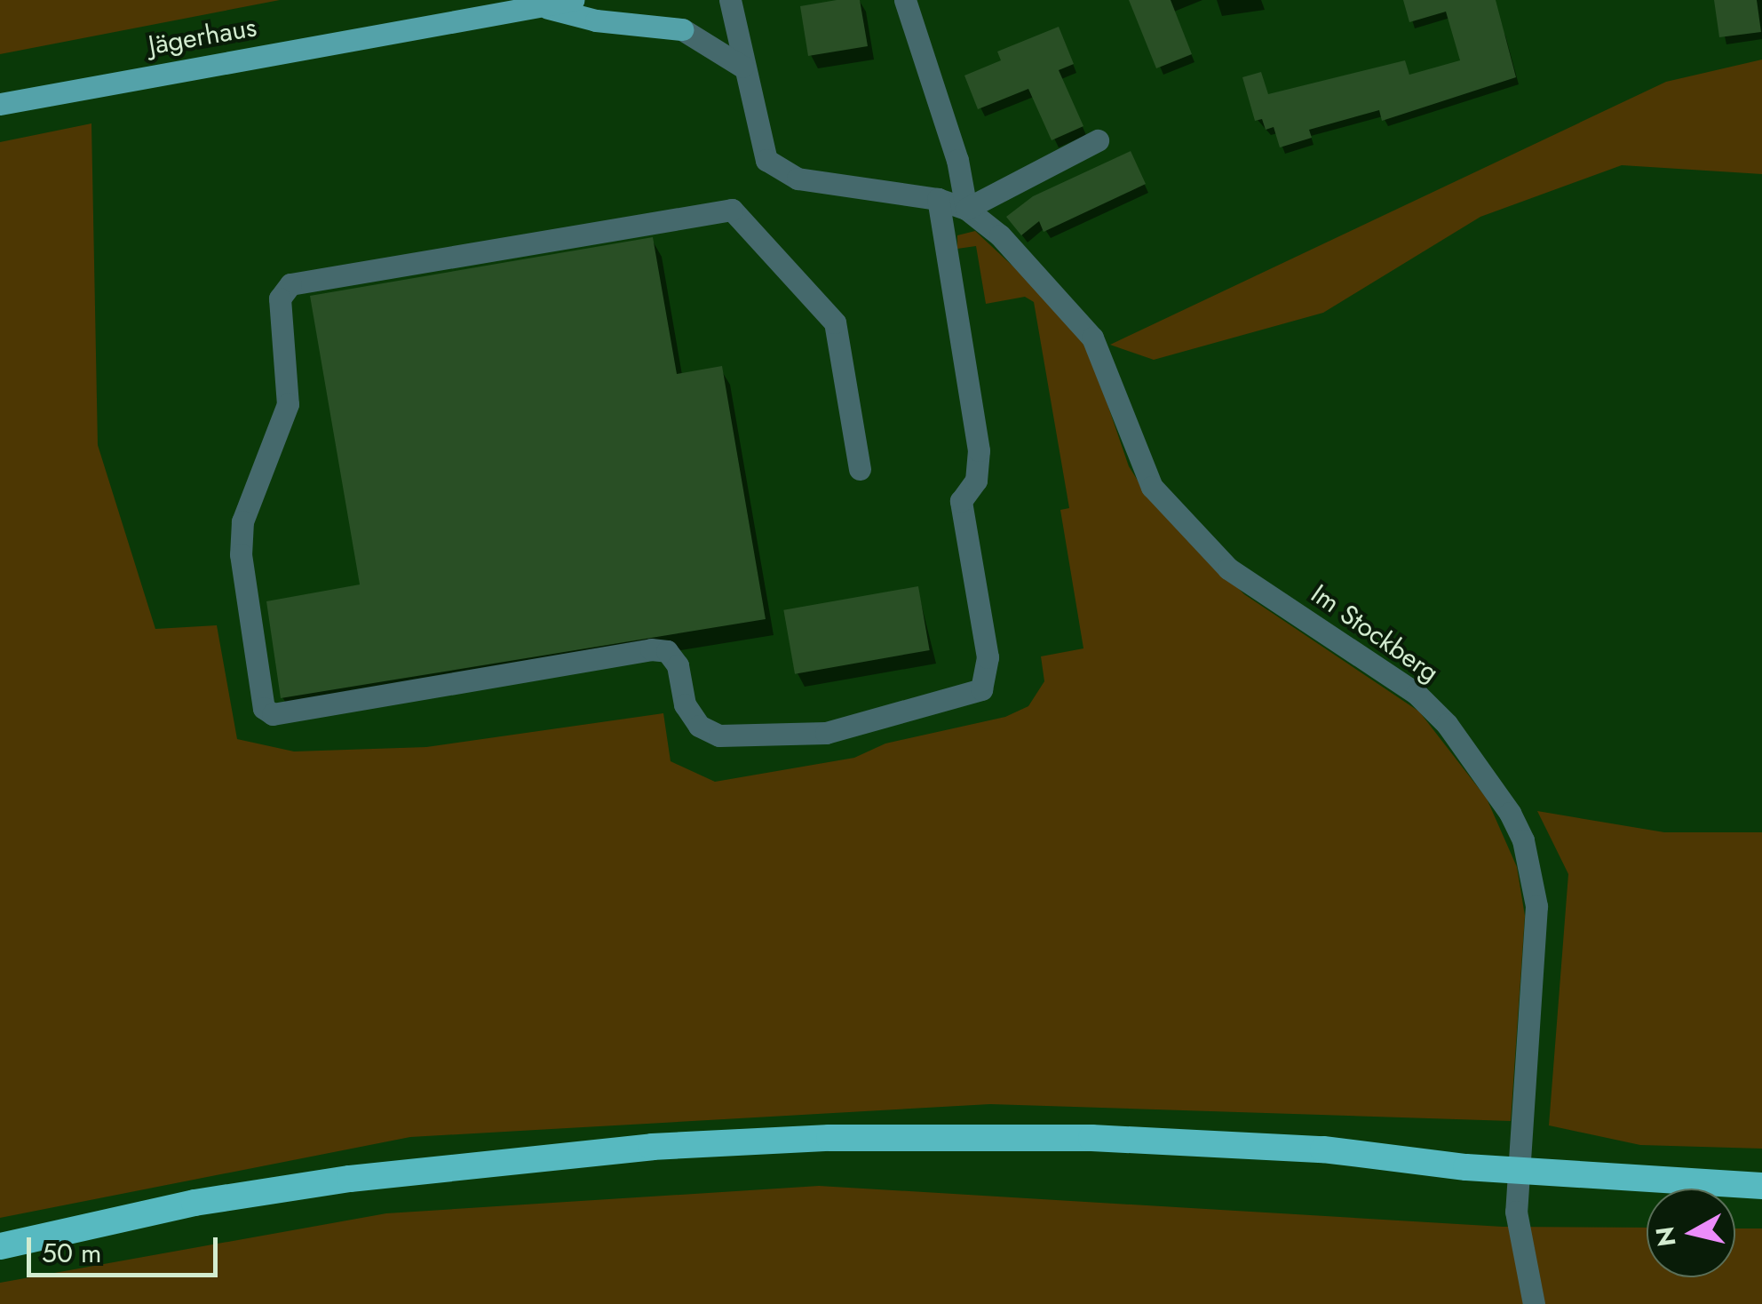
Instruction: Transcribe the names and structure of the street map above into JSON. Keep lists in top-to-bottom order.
{
  "streets": {
    "main road": ["Jägerhaus"],
    "street": ["Im Stockberg"]
  },
  "scale_bar": "50 m",
  "north": "left"
}
